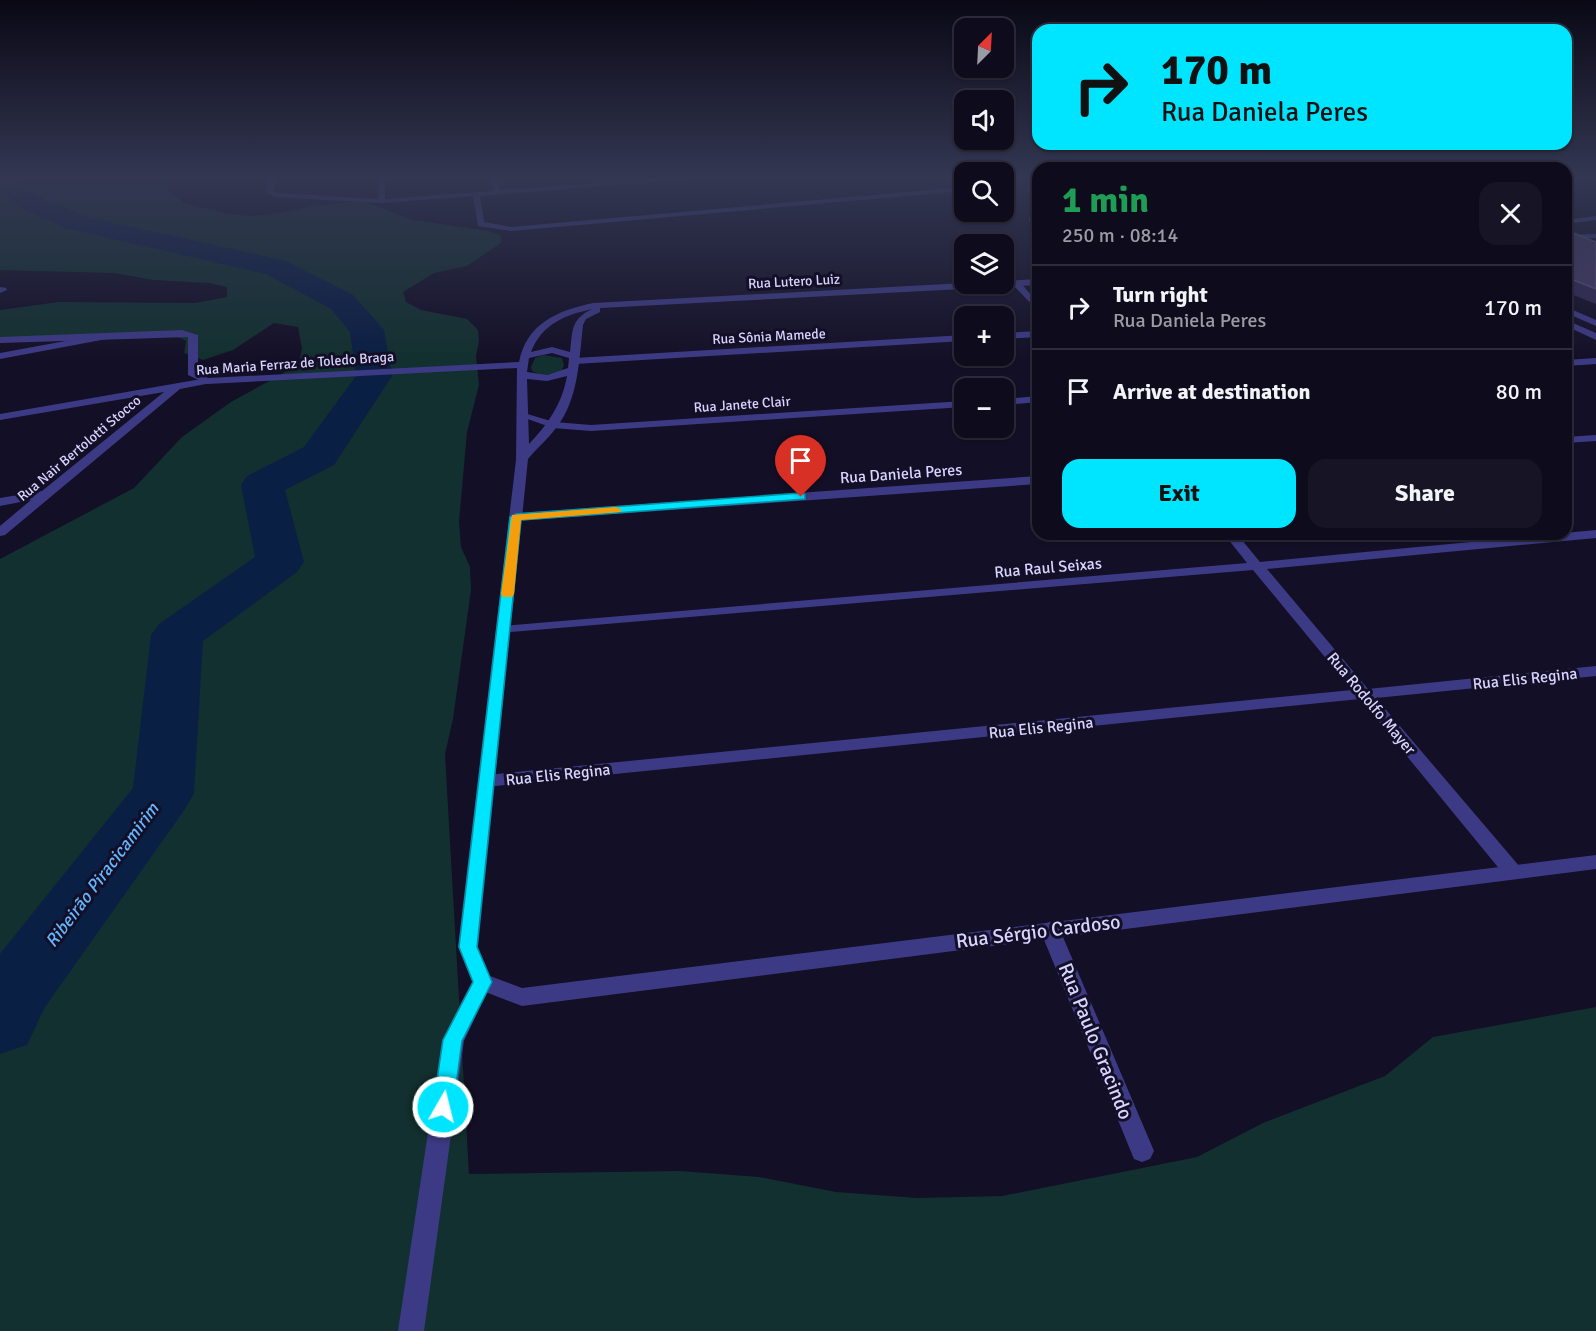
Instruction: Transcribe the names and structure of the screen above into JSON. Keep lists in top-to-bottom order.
{
  "streets": {
    "street": [
      "Rua Lutero Luiz",
      "Rua Sônia Mamede",
      "Rua Maria Ferraz de Toledo Braga",
      "Rua Janete Clair",
      "Rua Nair Bertolotti Stocco",
      "Rua Daniela Peres",
      "Rua Raul Seixas",
      "Rua Elis Regina",
      "Rua Rodolfo Mayer",
      "Rua Sérgio Cardoso",
      "Rua Paulo Gracindo"
    ]
  },
  "crossings": [
    ["Rua Maria Ferraz de Toledo Braga", "Rua Nair Bertolotti Stocco"],
    ["Rua Raul Seixas", "Rua Rodolfo Mayer"],
    ["Rua Elis Regina", "Rua Rodolfo Mayer"],
    ["Rua Rodolfo Mayer", "Rua Sérgio Cardoso"],
    ["Rua Sérgio Cardoso", "Rua Paulo Gracindo"]
  ],
  "water": ["Ribeirão Piracicamirim"],
  "north": "top right",
  "page": {
    "map_buttons": ["+", "−"],
    "turn": ["170 m", "Rua Daniela Peres"],
    "heading": ["1 min", "250 m · 08:14"],
    "list": [
      {
        "name": "Turn right",
        "note": "Rua Daniela Peres",
        "value": "170 m"
      },
      {
        "name": "Arrive at destination",
        "value": "80 m"
      }
    ],
    "buttons": ["Exit", "Share"]
  }
}
